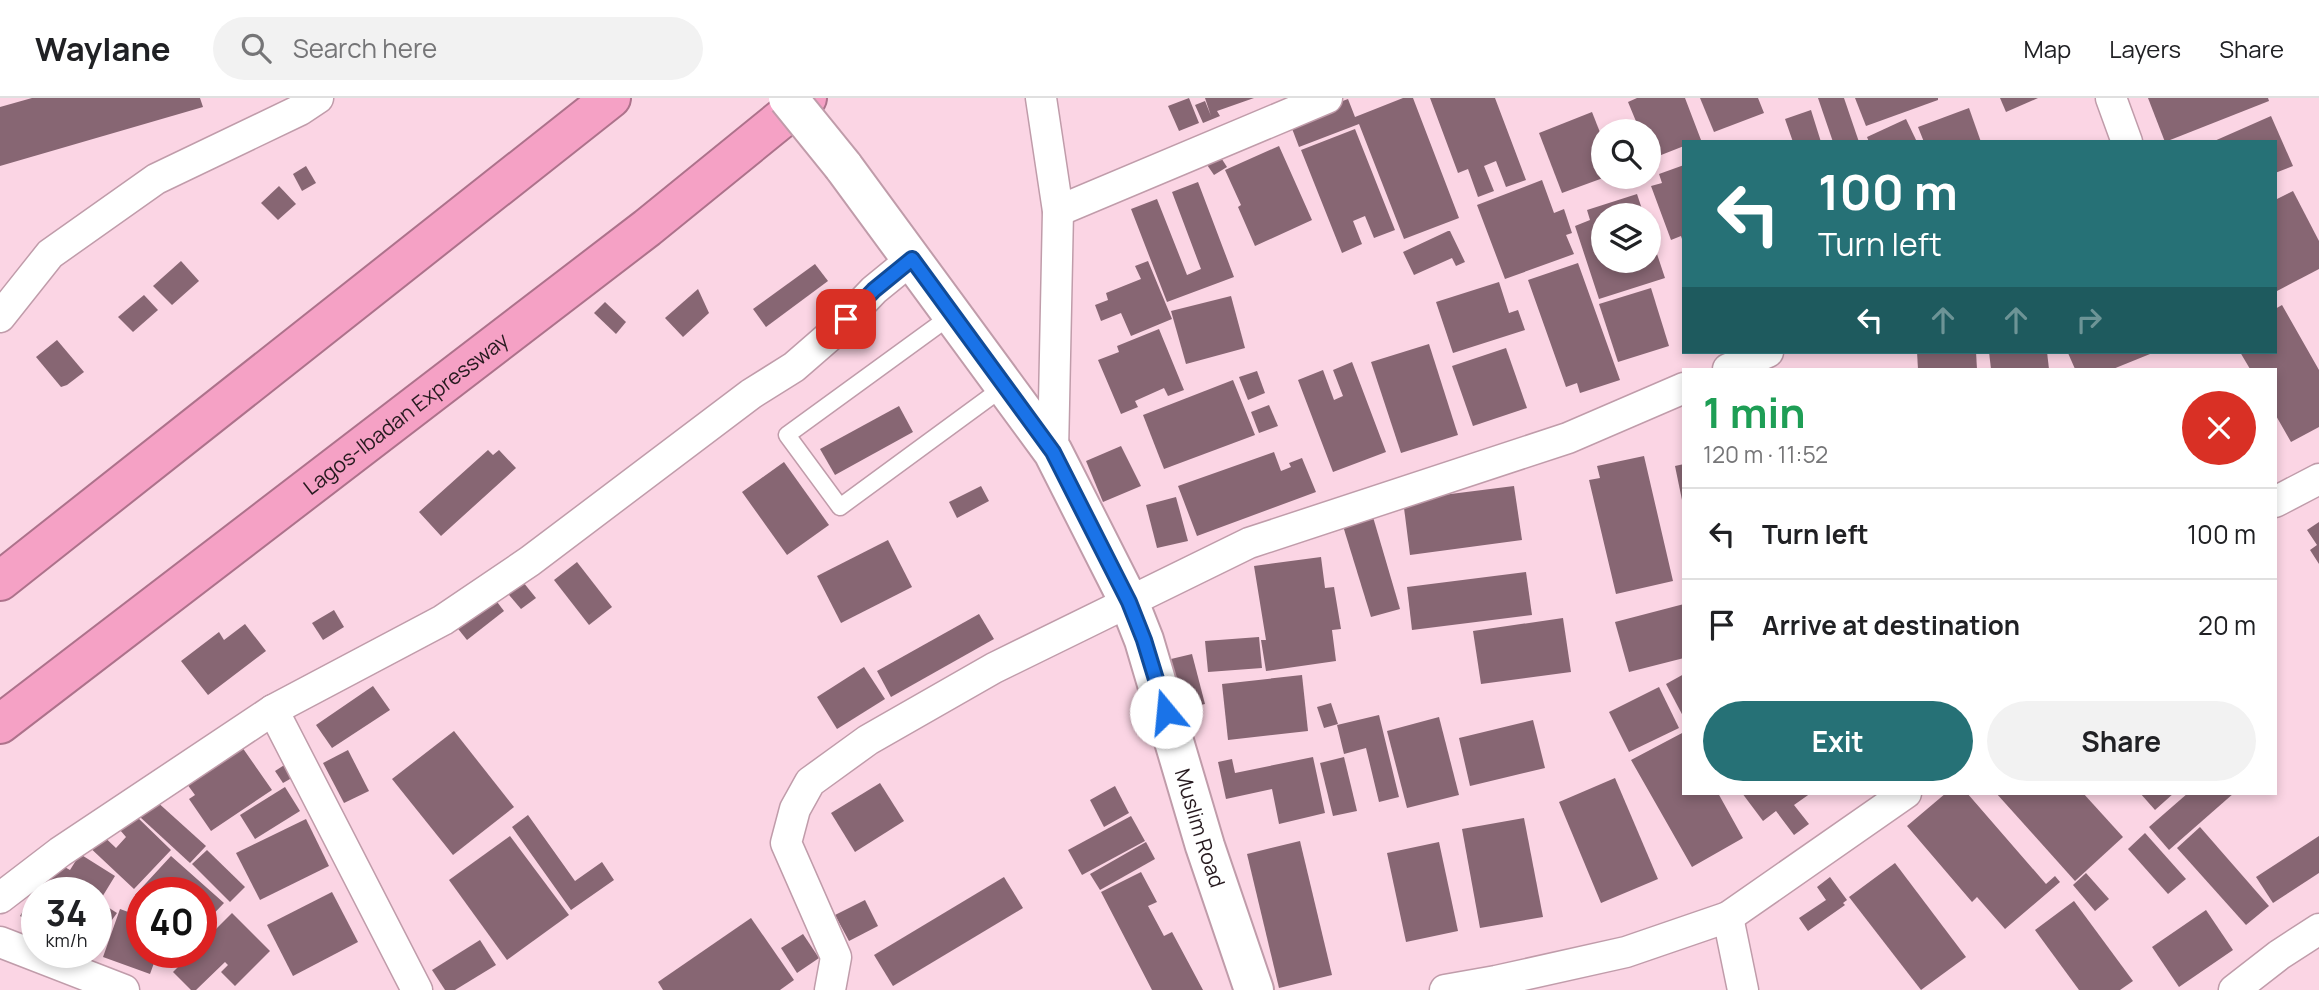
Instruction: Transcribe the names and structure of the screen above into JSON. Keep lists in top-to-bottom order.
{
  "streets": {
    "highway": ["Lagos-Ibadan Expressway"],
    "street": ["Muslim Road"]
  },
  "page": {
    "header": "Waylane",
    "search": "Search here",
    "nav": ["Map", "Layers", "Share"],
    "turn": ["100 m", "Turn left"],
    "heading": ["1 min", "120 m · 11:52"],
    "list": [
      {
        "name": "Turn left",
        "value": "100 m"
      },
      {
        "name": "Arrive at destination",
        "value": "20 m"
      }
    ],
    "buttons": ["Exit", "Share"],
    "speed": "34 km/h",
    "limit": "40"
  }
}
